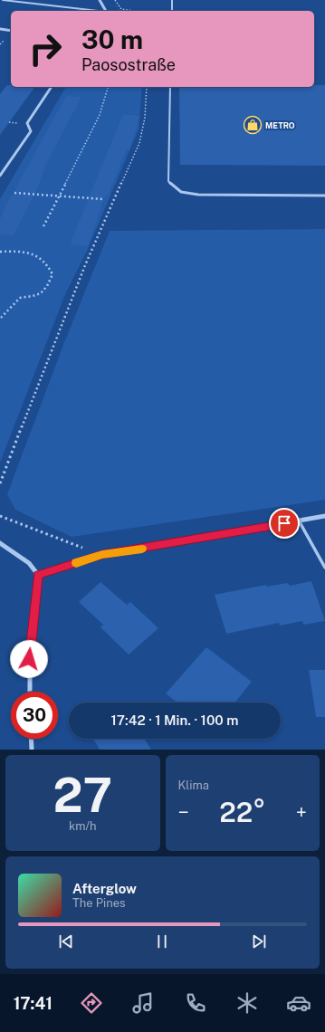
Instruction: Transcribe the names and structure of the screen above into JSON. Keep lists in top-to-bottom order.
{
  "places": {
    "shop": ["METRO"]
  },
  "page": {
    "turn": ["30 m", "Paosostraße"],
    "limit": "30",
    "trip": "17:42 · 1 Min. · 100 m",
    "tile": [
      ["27", "km/h"],
      "Klima"
    ],
    "heat": ["−", "22°", "+"],
    "song": ["Afterglow", "The Pines"],
    "tabs": "17:41"
  }
}
